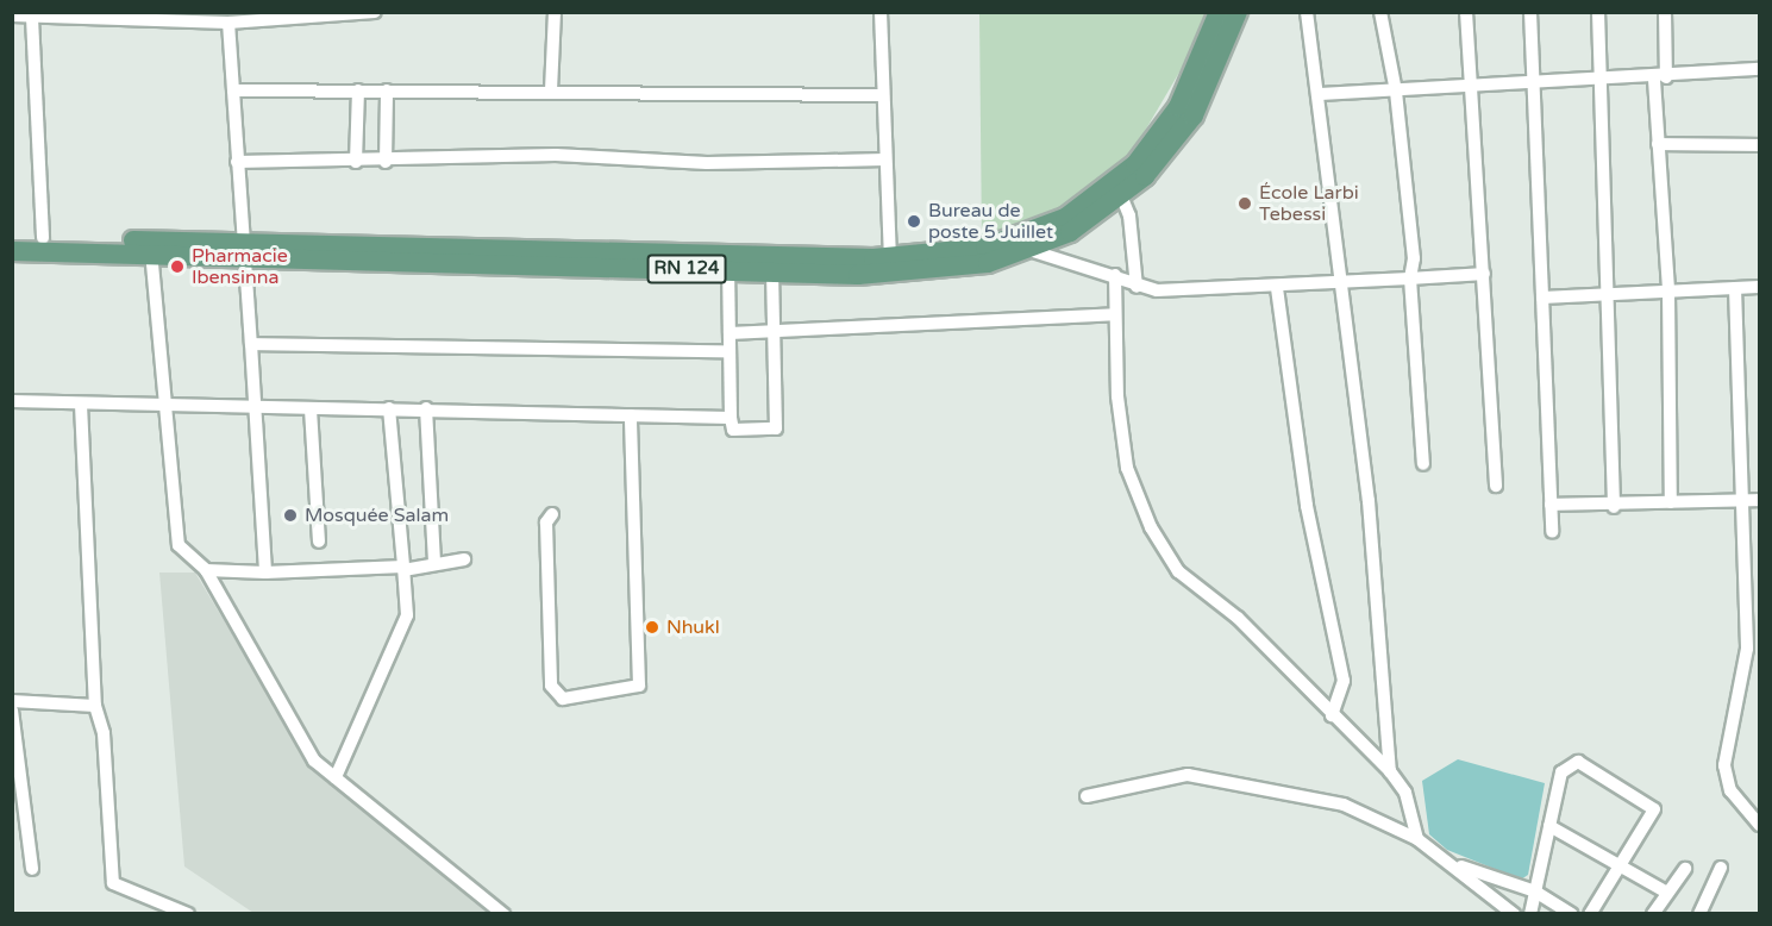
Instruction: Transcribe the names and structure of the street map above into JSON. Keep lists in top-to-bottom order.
{
  "streets": {
    "main road": ["RN 124"]
  },
  "places": [
    "École Larbi Tebessi",
    "Bureau de poste 5 Juillet",
    "Pharmacie Ibensinna",
    "Mosquée Salam",
    "Nhukl"
  ]
}
